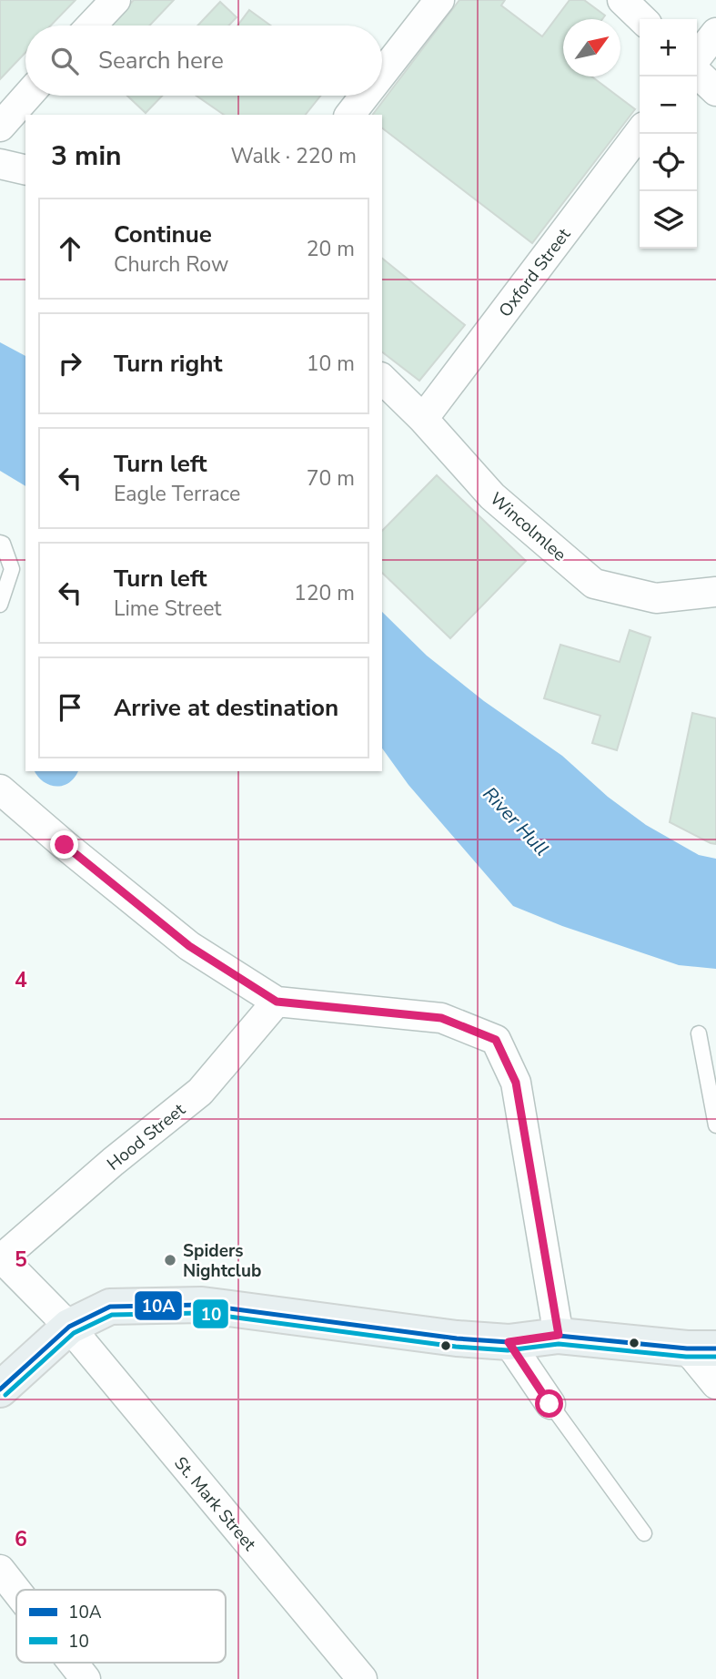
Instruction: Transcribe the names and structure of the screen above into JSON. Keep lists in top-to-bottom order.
{
  "streets": {
    "street": [
      "Oxford Street",
      "Wincolmlee",
      "Hood Street",
      "St. Mark Street"
    ]
  },
  "crossings": [
    ["Oxford Street", "Wincolmlee"],
    ["Hood Street", "St. Mark Street"]
  ],
  "water": ["River Hull"],
  "places": ["Spiders Nightclub"],
  "lines": ["transit line 10A", "transit line 10"],
  "legend": ["10A", "10"],
  "north": "top right",
  "page": {
    "map_buttons": ["+", "−"],
    "search": "Search here",
    "heading": ["3 min", "Walk · 220 m"],
    "list": [
      ["Continue", "Church Row", "20 m"],
      ["Turn right", "10 m"],
      ["Turn left", "Eagle Terrace", "70 m"],
      ["Turn left", "Lime Street", "120 m"],
      "Arrive at destination"
    ]
  },
  "grid": {
    "rows": ["4", "5", "6"]
  }
}
